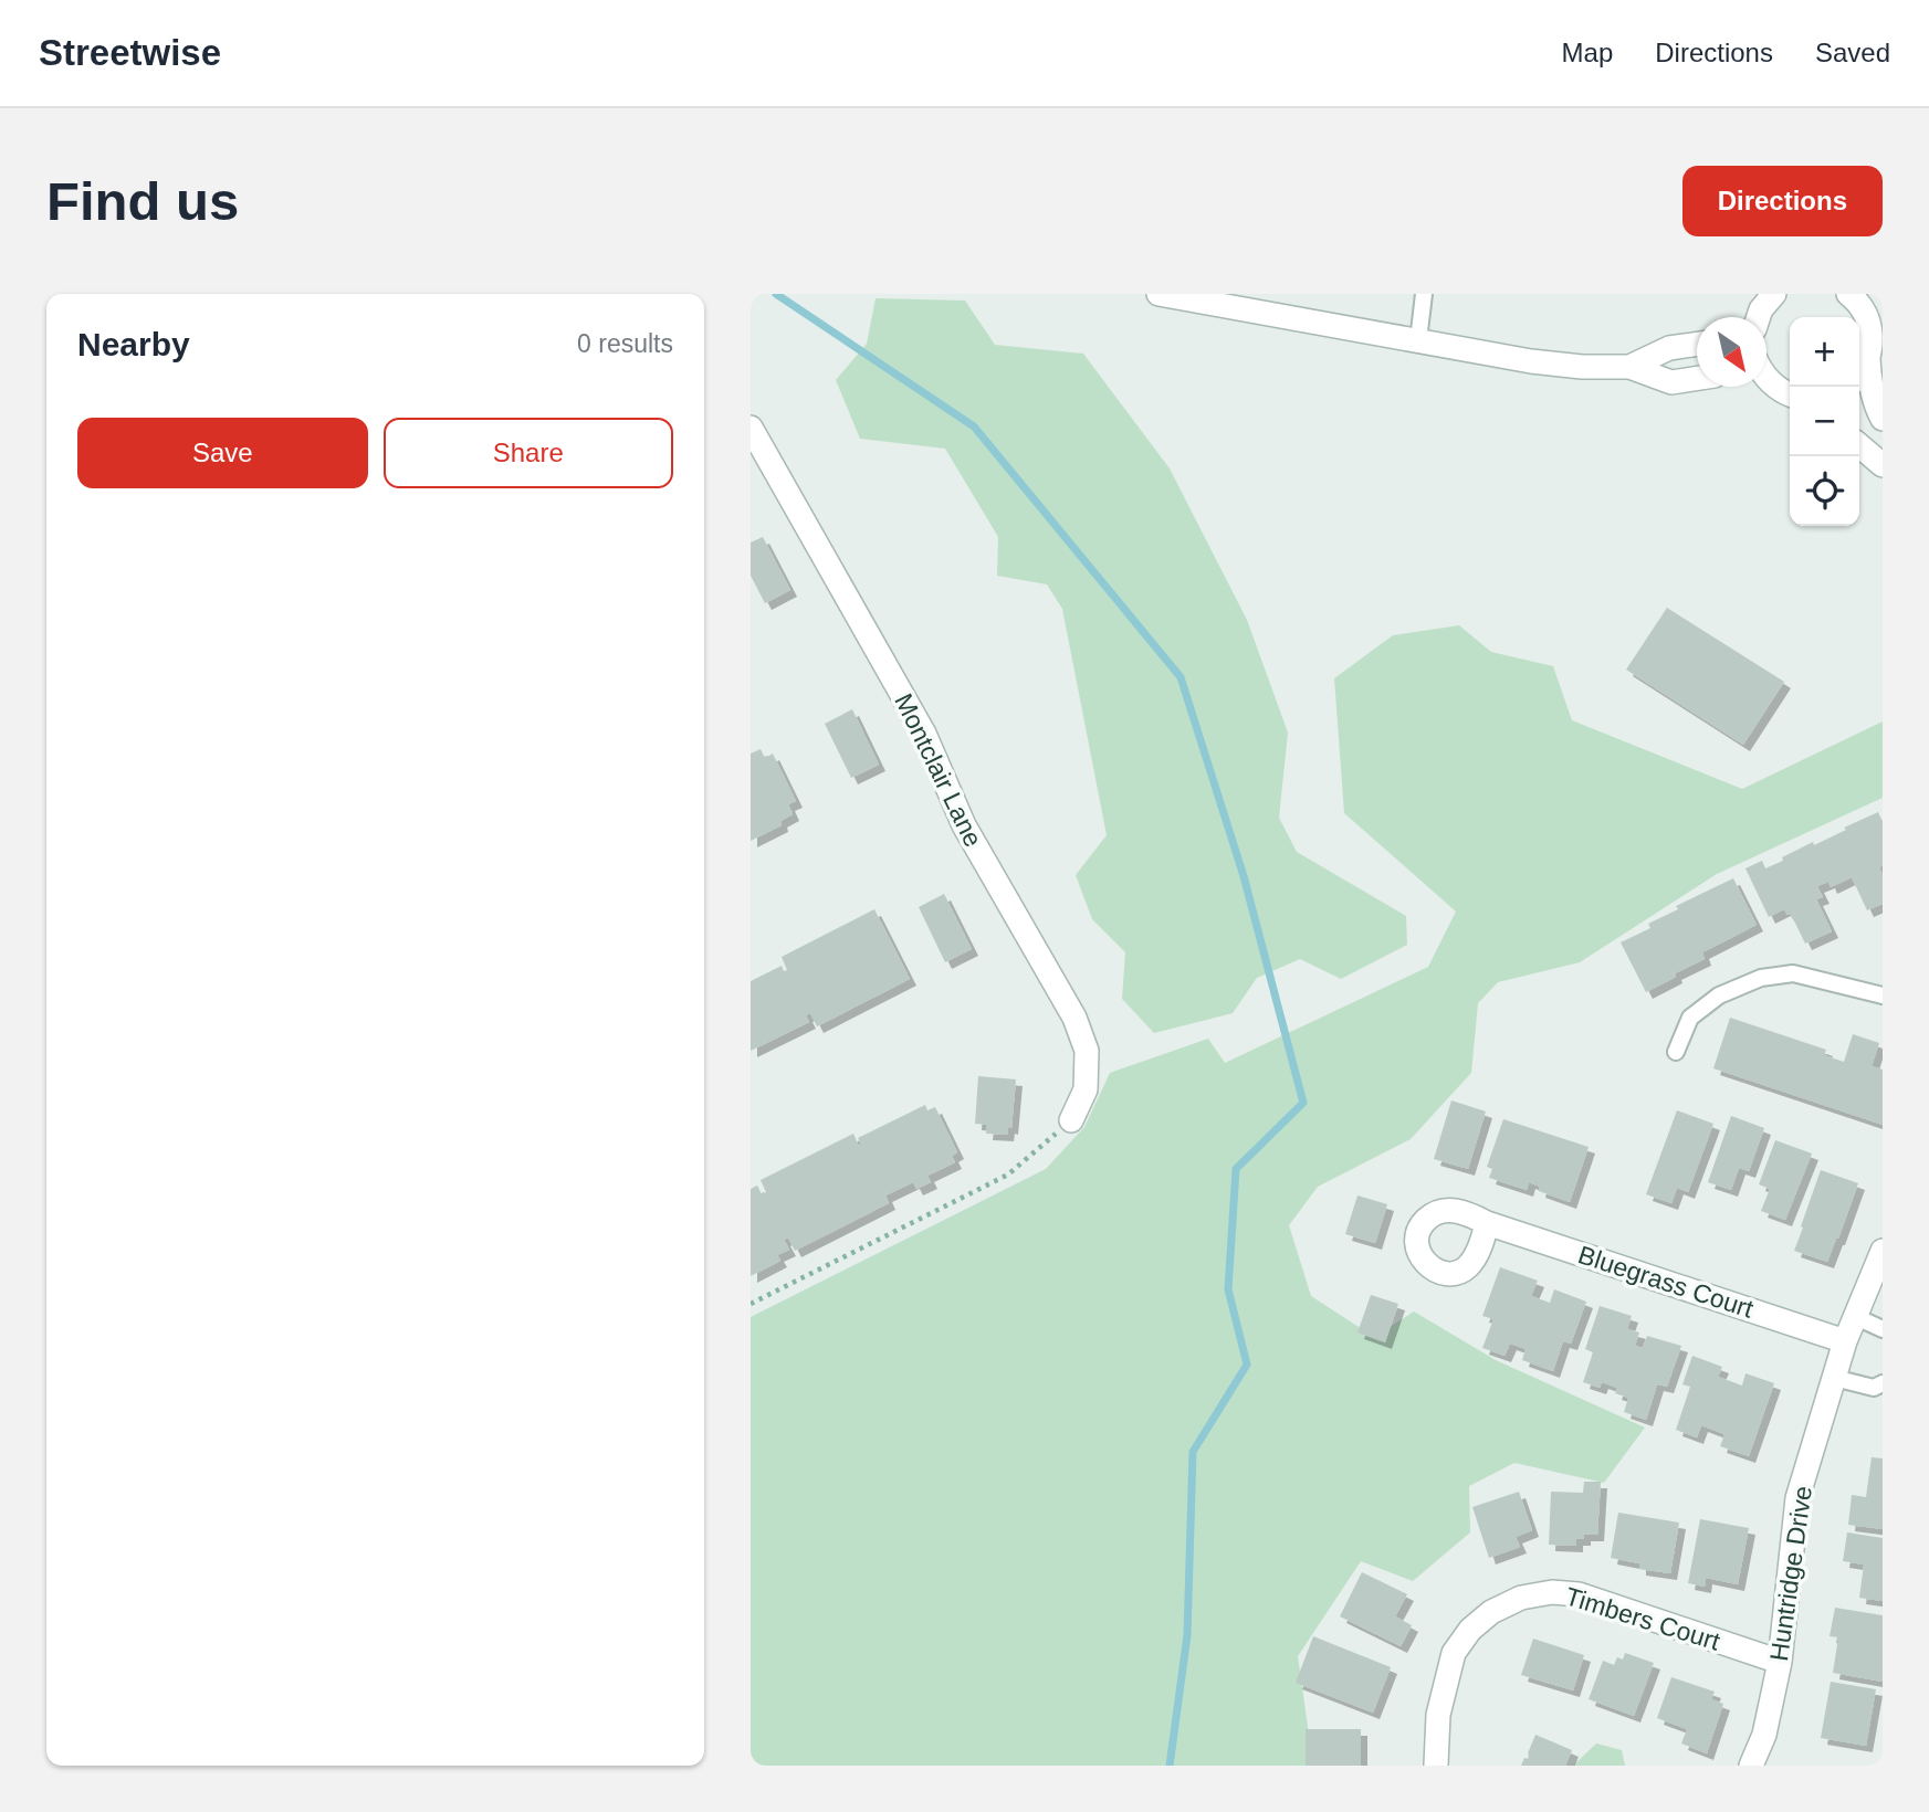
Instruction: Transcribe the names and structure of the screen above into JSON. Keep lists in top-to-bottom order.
{
  "streets": {
    "street": [
      "Montclair Lane",
      "Bluegrass Court",
      "Huntridge Drive",
      "Timbers Court"
    ]
  },
  "crossings": [
    ["Bluegrass Court", "Huntridge Drive"],
    ["Huntridge Drive", "Timbers Court"]
  ],
  "north": "bottom right",
  "page": {
    "header": "Streetwise",
    "nav": ["Map", "Directions", "Saved"],
    "buttons": [
      "Directions",
      ["Save", "Share"]
    ],
    "title": "Find us",
    "heading": ["Nearby", "0 results"],
    "map_buttons": ["+", "−"]
  }
}
